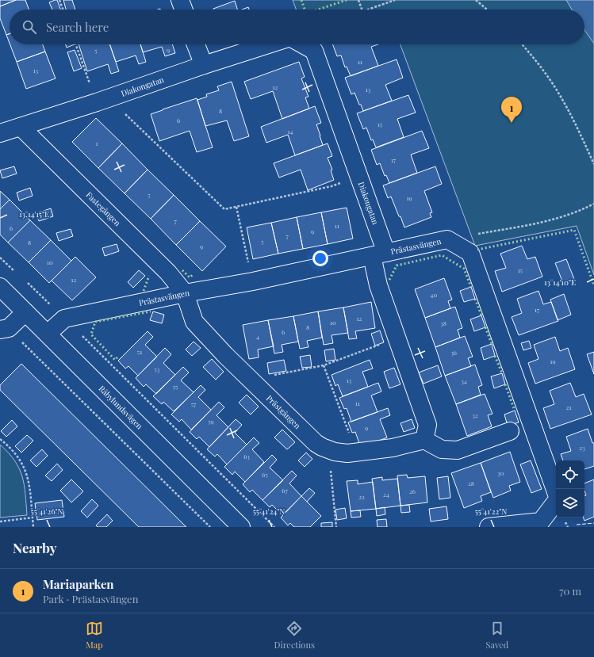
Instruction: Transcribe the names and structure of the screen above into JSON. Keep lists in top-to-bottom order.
{
  "streets": {
    "street": [
      "Diakongatan",
      "Fastegången",
      "Prästasvängen",
      "Råbylundsvägen",
      "Prästgången"
    ]
  },
  "crossings": [
    ["Diakongatan", "Fastegången"],
    ["Diakongatan", "Prästasvängen"],
    ["Fastegången", "Prästasvängen"],
    ["Fastegången", "Prästgången"],
    ["Prästasvängen", "Prästgången"]
  ],
  "house_numbers": [
    "9",
    "5",
    "11",
    "13",
    "12",
    "13",
    "8",
    "6",
    "15",
    "14",
    "1",
    "17",
    "5",
    "19",
    "7",
    "11",
    "6",
    "9",
    "7",
    "5",
    "8",
    "9",
    "10",
    "15",
    "12",
    "40",
    "17",
    "12",
    "10",
    "38",
    "8",
    "6",
    "4",
    "51",
    "36",
    "19",
    "53",
    "13",
    "34",
    "55",
    "11",
    "57",
    "21",
    "32",
    "59",
    "9",
    "23",
    "63",
    "30",
    "65",
    "28",
    "67",
    "26",
    "24",
    "22"
  ],
  "page": {
    "search": "Search here",
    "pins": "1",
    "heading": "Nearby",
    "list": [
      {
        "mark": "1",
        "name": "Mariaparken",
        "note": "Park · Prästasvängen",
        "value": "70 m"
      }
    ],
    "nav": ["Map", "Directions", "Saved"]
  },
  "coordinates": [
    "13°14'15\"E",
    "13°14'10\"E",
    "55°41'26\"N",
    "55°41'24\"N",
    "55°41'22\"N"
  ]
}
